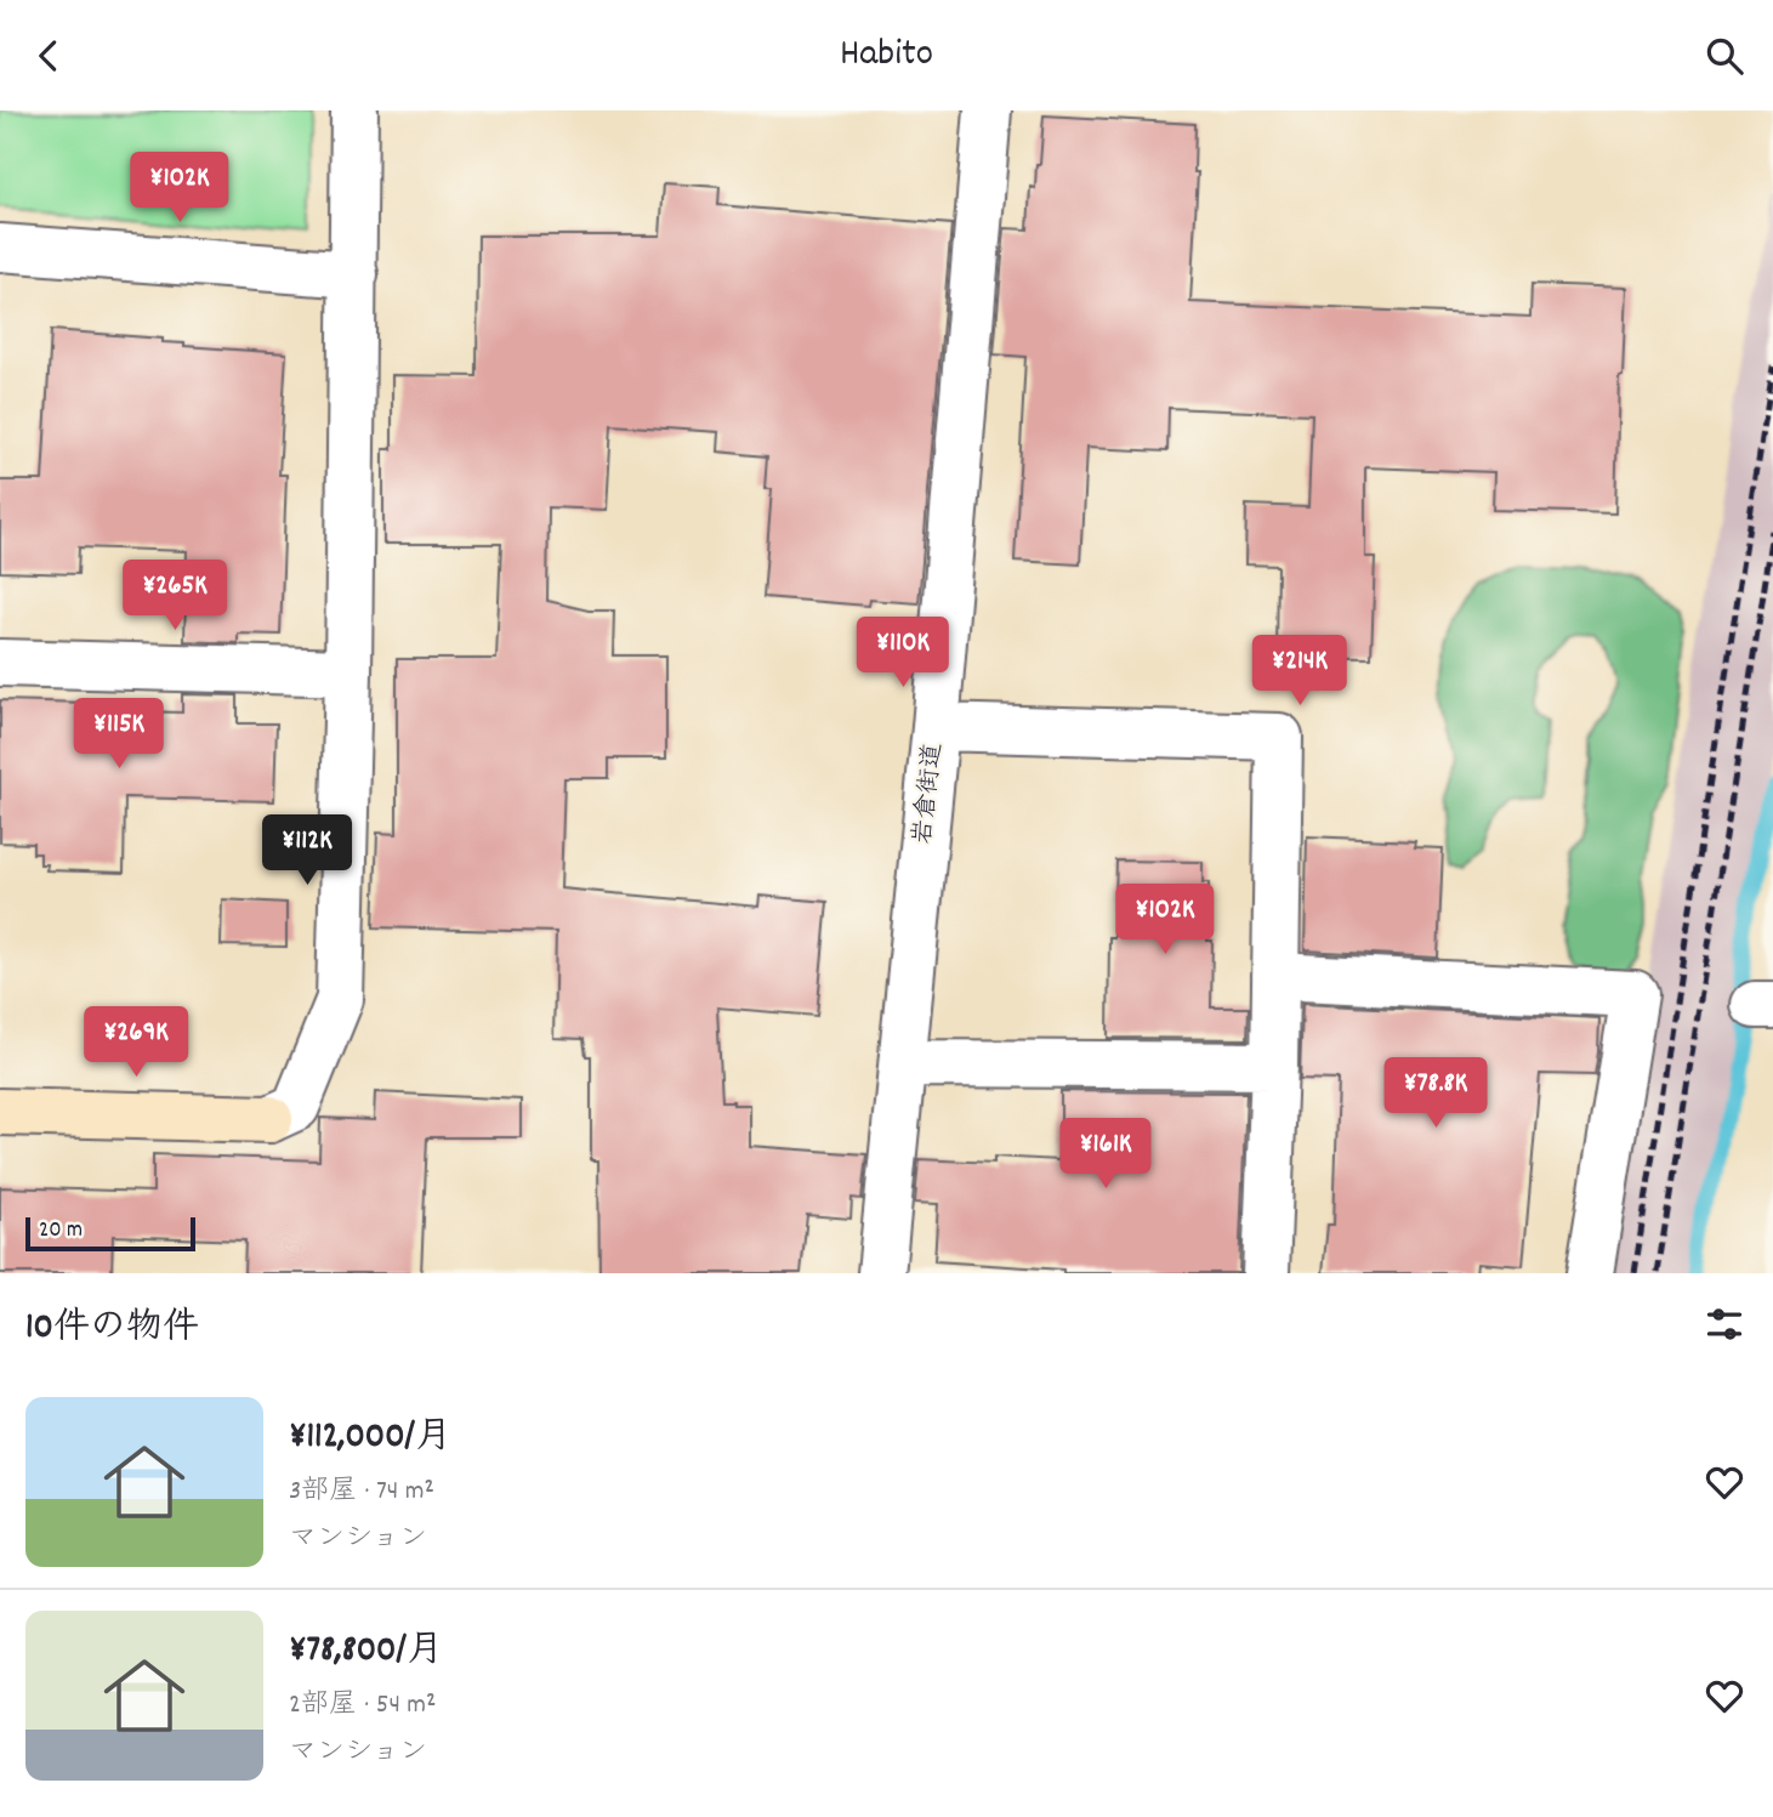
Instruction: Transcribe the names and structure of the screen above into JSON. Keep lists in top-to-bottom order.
{
  "streets": {
    "street": ["岩倉街道"]
  },
  "scale_bar": "20 m",
  "page": {
    "header": "Habito",
    "price": [
      "¥102K",
      "¥265K",
      "¥110K",
      "¥214K",
      "¥115K",
      "¥112K",
      "¥102K",
      "¥269K",
      "¥78.8K",
      "¥161K"
    ],
    "scale": "20 m",
    "heading": "10件の物件",
    "list": [
      {
        "name": "¥112,000/月",
        "note": "3部屋 · 74 m² · マンション"
      },
      {
        "name": "¥78,800/月",
        "note": "2部屋 · 54 m² · マンション"
      }
    ]
  }
}
